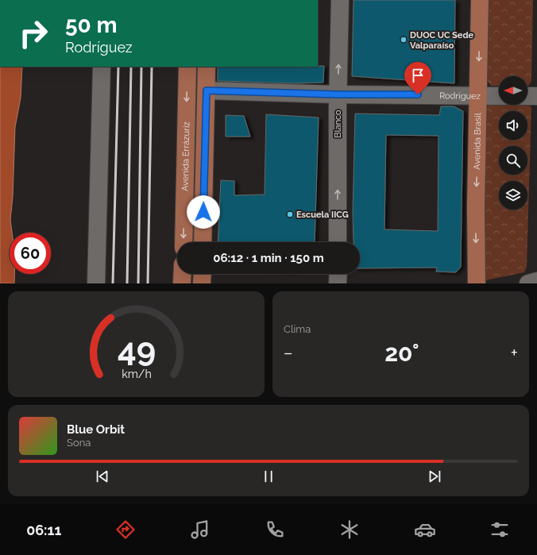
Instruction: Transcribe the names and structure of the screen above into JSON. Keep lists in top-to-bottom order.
{
  "streets": {
    "main road": ["Avenida Brasil", "Avenida Errázuriz"],
    "street": ["Rodríguez", "Blanco"]
  },
  "crossings": [
    ["Rodríguez", "Blanco"],
    ["Rodríguez", "Avenida Brasil"]
  ],
  "one_way": ["Blanco", "Avenida Brasil"],
  "places": ["DUOC UC Sede Valparaíso", "Escuela IICG"],
  "north": "left",
  "page": {
    "turn": ["50 m", "Rodríguez"],
    "limit": "60",
    "trip": "06:12 · 1 min · 150 m",
    "tile": "Clima",
    "heat": ["−", "20°", "+"],
    "song": ["Blue Orbit", "Sona"],
    "tabs": "06:11",
    "gauge": ["49", "km/h"]
  }
}
